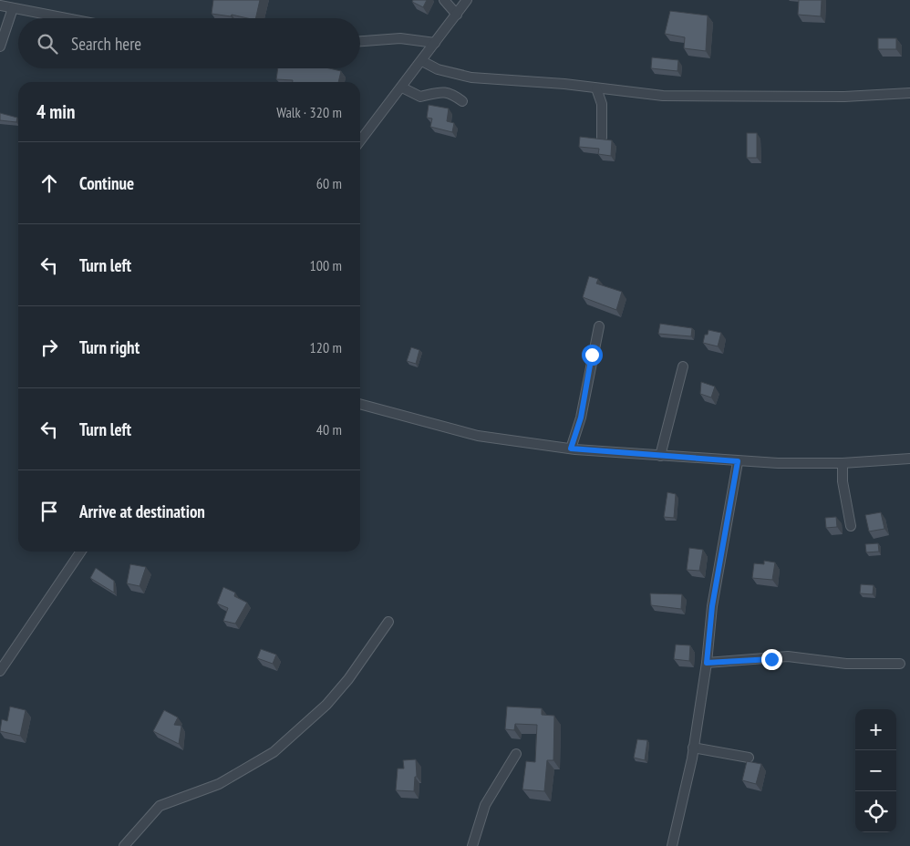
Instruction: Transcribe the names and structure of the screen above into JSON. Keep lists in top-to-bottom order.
{
  "page": {
    "search": "Search here",
    "heading": ["4 min", "Walk · 320 m"],
    "list": [
      ["Continue", "60 m"],
      ["Turn left", "100 m"],
      ["Turn right", "120 m"],
      ["Turn left", "40 m"],
      "Arrive at destination"
    ],
    "map_buttons": ["+", "−"]
  }
}
